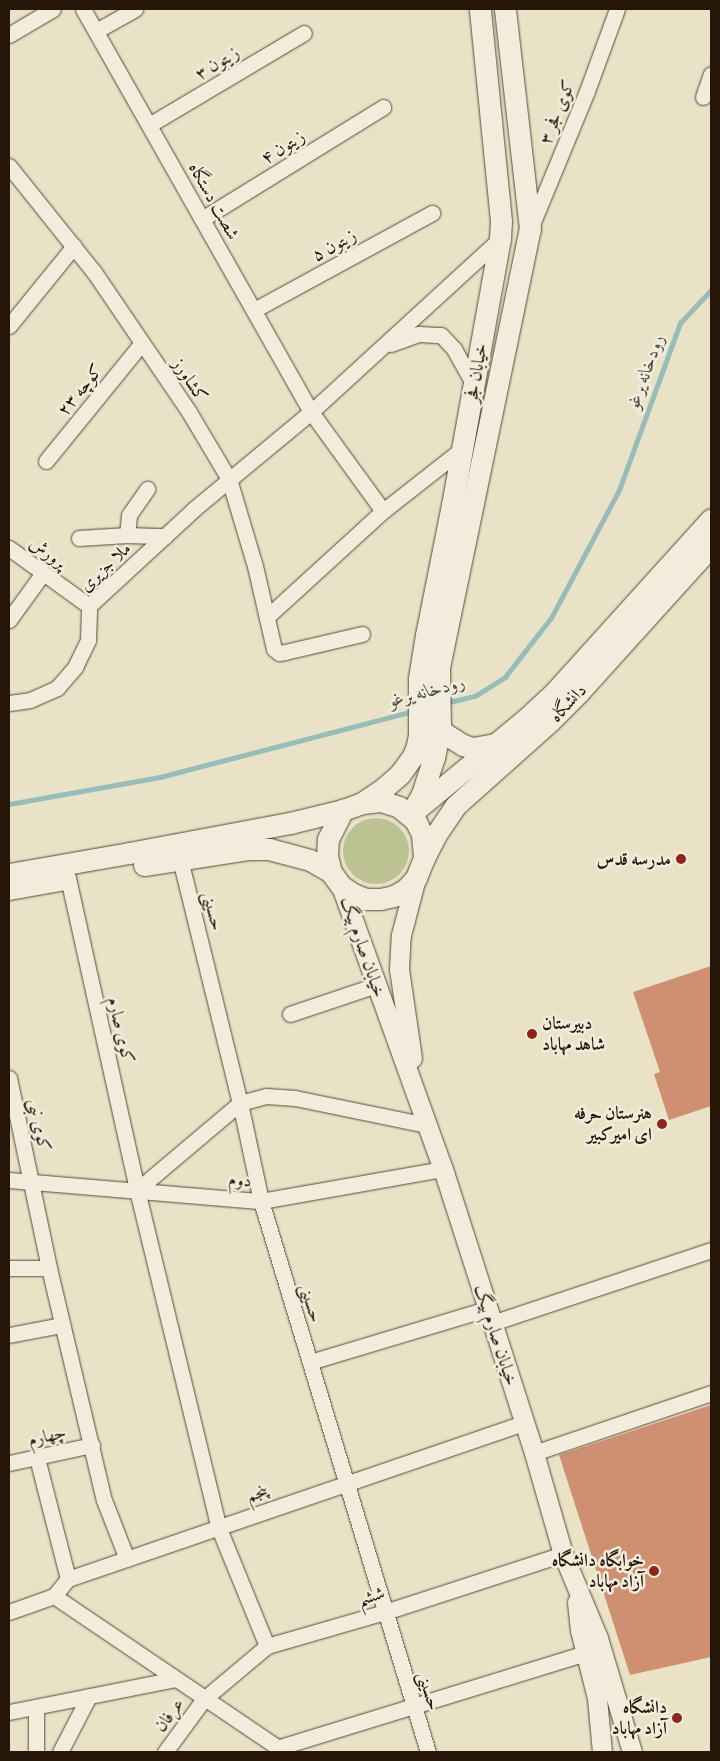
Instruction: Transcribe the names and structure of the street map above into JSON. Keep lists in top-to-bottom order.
{
  "streets": {
    "main road": ["خیابان فجر", "دانشگاه"],
    "street": [
      "زیتون ۳",
      "کوی فجر ۳",
      "زیتون ۴",
      "شصت دستگاه",
      "زیتون ۵",
      "کشاورز",
      "کوچه ۲۳",
      "پرورش",
      "ملا جزیری",
      "حسینی",
      "خیابان صارم بیگ",
      "کوی صارم",
      "کوی نبی",
      "دوم",
      "چهارم",
      "پنجم",
      "ششم",
      "عرفان"
    ]
  },
  "crossings": [
    ["زیتون ۳", "شصت دستگاه"],
    ["کوی فجر ۳", "خیابان فجر"],
    ["زیتون ۴", "شصت دستگاه"],
    ["شصت دستگاه", "زیتون ۵"],
    ["شصت دستگاه", "ملا جزیری"],
    ["خیابان فجر", "ملا جزیری"],
    ["کشاورز", "کوچه ۲۳"],
    ["کشاورز", "ملا جزیری"],
    ["پرورش", "ملا جزیری"],
    ["دانشگاه", "خیابان صارم بیگ"],
    ["حسینی", "دوم"],
    ["حسینی", "پنجم"],
    ["حسینی", "ششم"],
    ["خیابان صارم بیگ", "دوم"],
    ["خیابان صارم بیگ", "پنجم"],
    ["خیابان صارم بیگ", "ششم"],
    ["کوی صارم", "دوم"],
    ["کوی صارم", "پنجم"],
    ["کوی صارم", "ششم"],
    ["کوی نبی", "دوم"],
    ["کوی نبی", "چهارم"],
    ["کوی نبی", "پنجم"],
    ["ششم", "عرفان"]
  ],
  "water": ["رودخانه یرغو"],
  "places": [
    "مدرسه قدس",
    "دبیرستان شاهد مهاباد",
    "هنرستان حرفه ای امیرکبیر",
    "خوابگاه دانشگاه آزاد مهاباد",
    "دانشگاه آزاد مهاباد"
  ]
}
